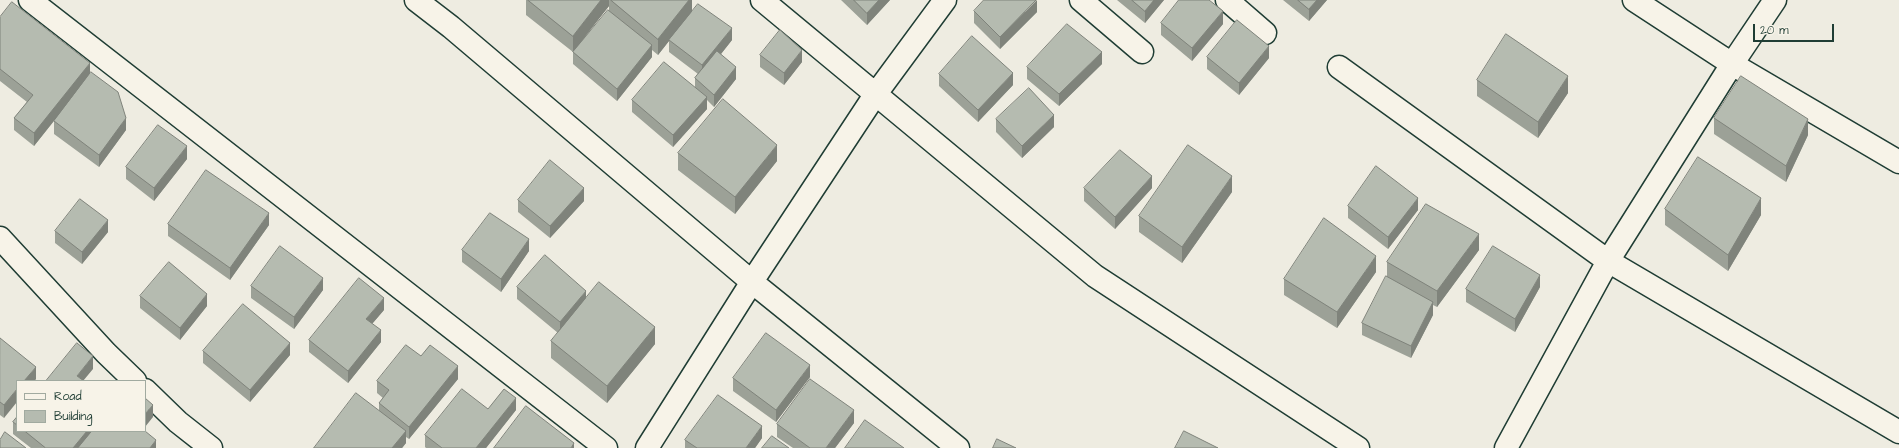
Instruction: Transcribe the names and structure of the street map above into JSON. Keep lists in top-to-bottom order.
{
  "legend": ["Road", "Building"],
  "scale_bar": "20 m"
}
